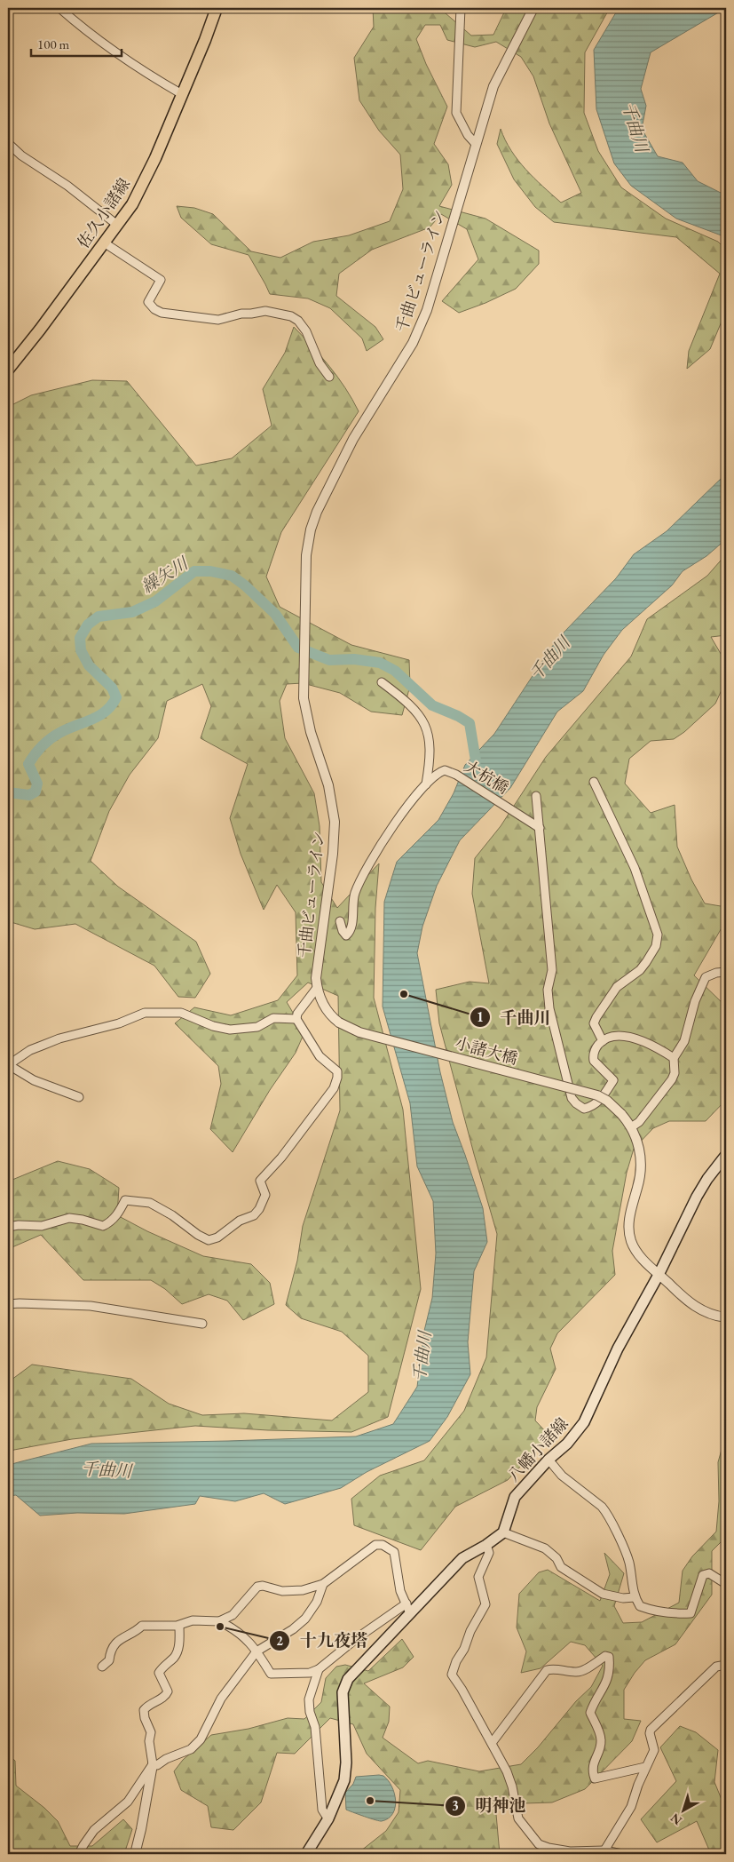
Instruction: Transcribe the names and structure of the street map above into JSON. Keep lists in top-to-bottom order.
{
  "streets": {
    "main road": ["佐久小諸線", "八幡小諸線"],
    "street": ["千曲ビューライン", "大杭橋", "小諸大橋"]
  },
  "crossings": [
    ["千曲ビューライン", "小諸大橋"]
  ],
  "water": ["千曲川", "繰矢川"],
  "places": ["千曲川", "十九夜塔", "明神池"],
  "scale_bar": "100 m",
  "north": "bottom left"
}
